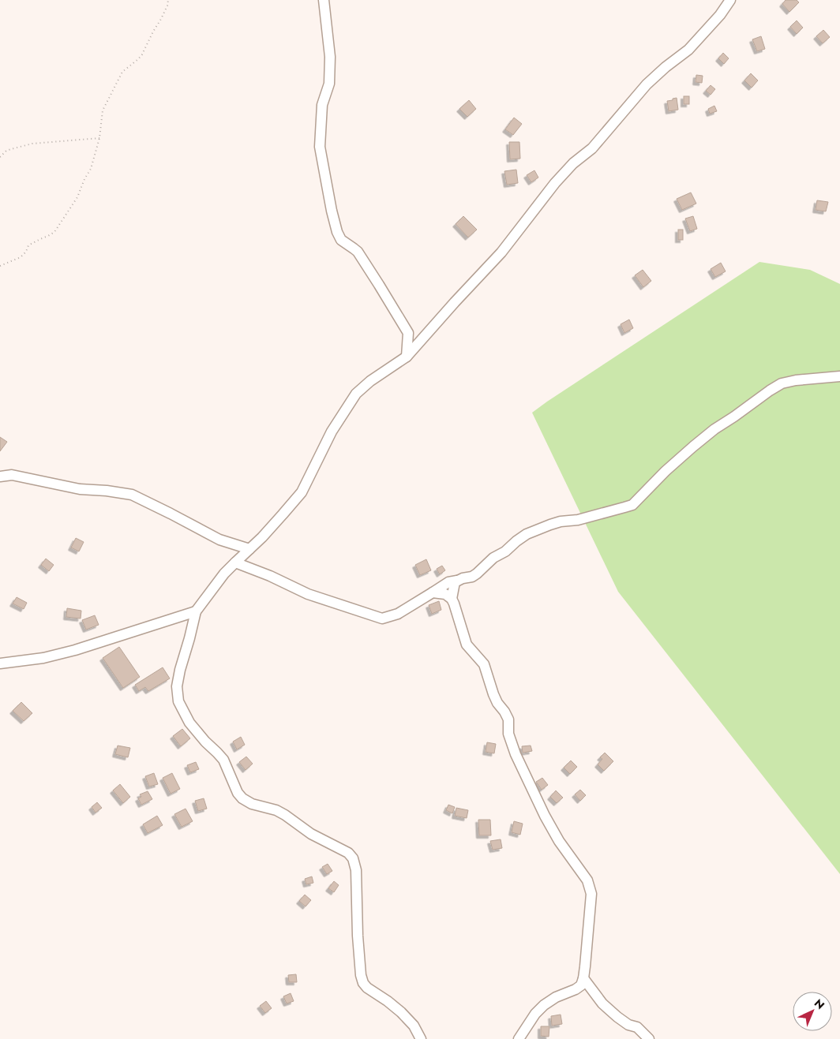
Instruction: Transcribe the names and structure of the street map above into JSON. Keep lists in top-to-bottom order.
{
  "north": "top right"
}
